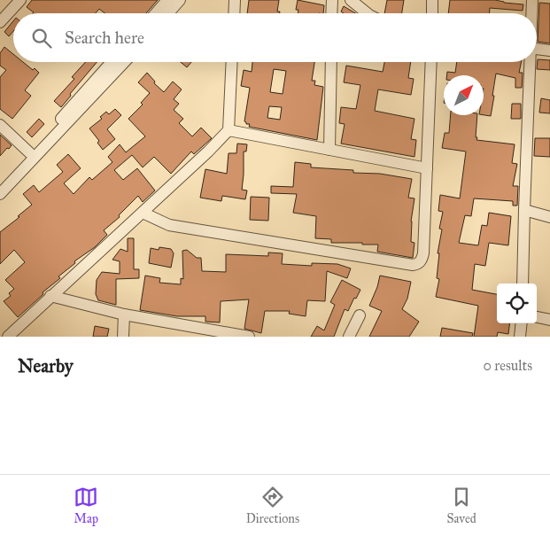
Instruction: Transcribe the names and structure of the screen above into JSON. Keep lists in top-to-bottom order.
{
  "north": "top right",
  "page": {
    "search": "Search here",
    "heading": ["Nearby", "0 results"],
    "nav": ["Map", "Directions", "Saved"]
  }
}
